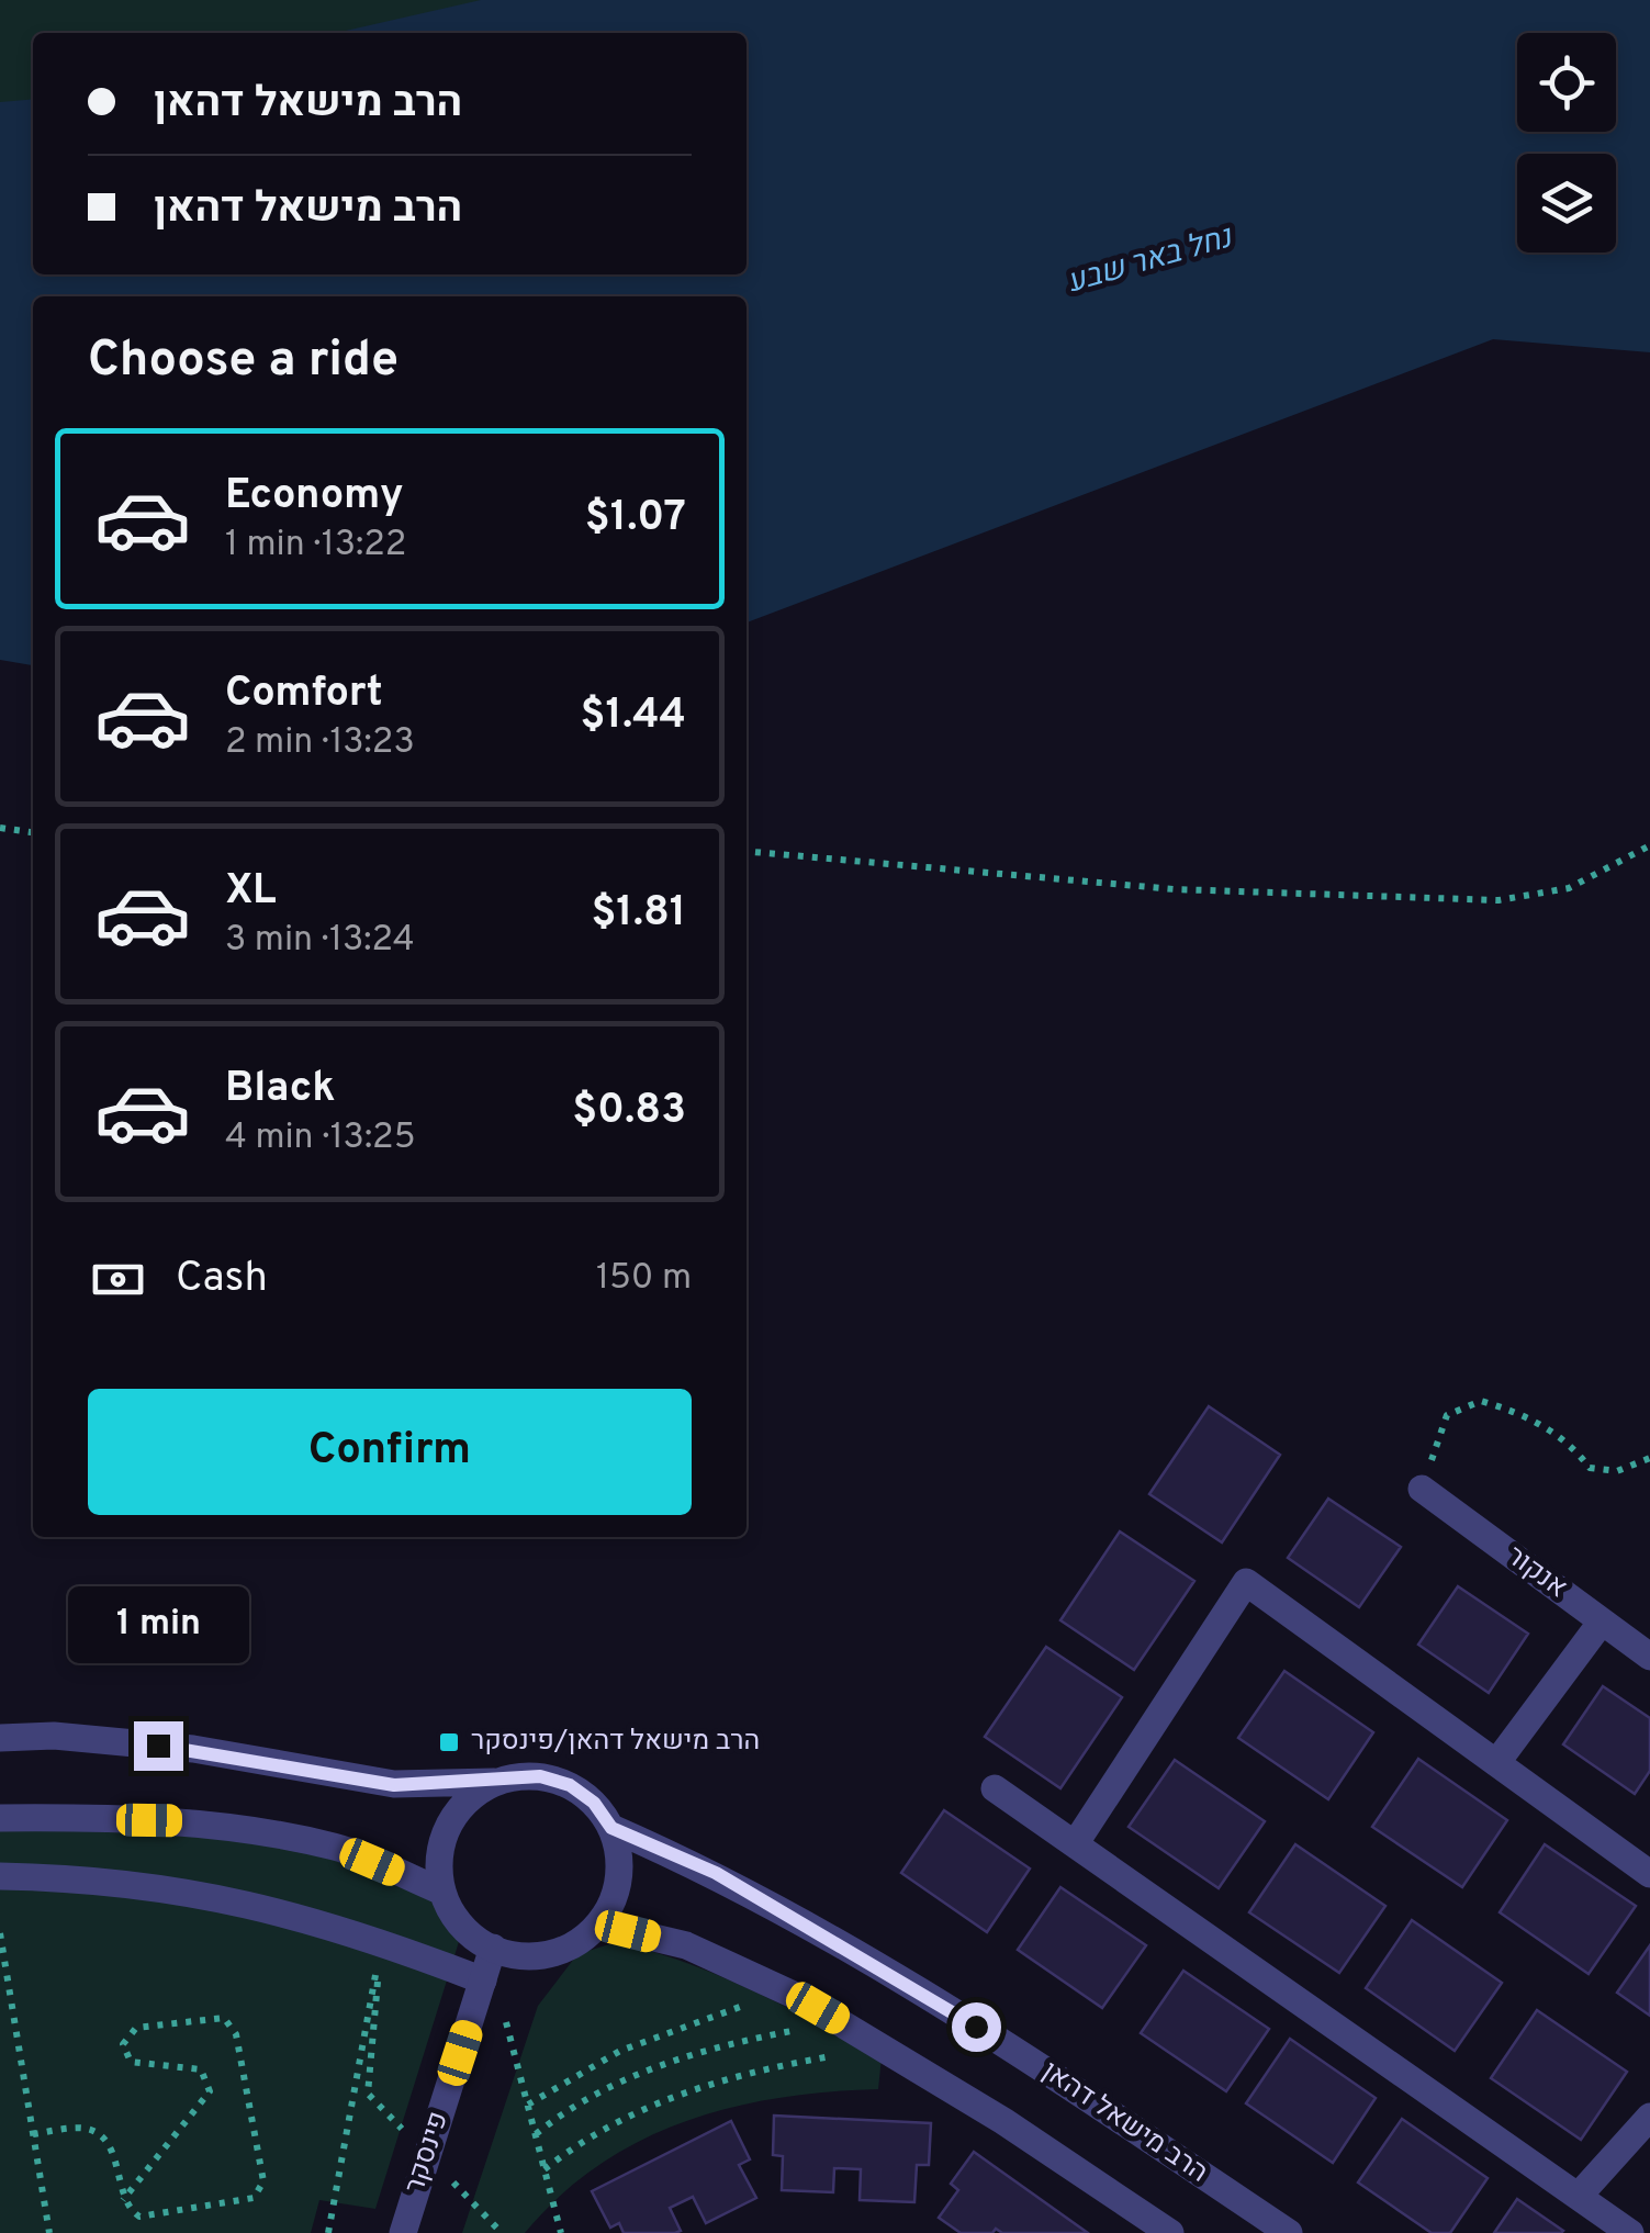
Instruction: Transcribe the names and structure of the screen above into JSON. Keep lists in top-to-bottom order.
{
  "streets": {
    "street": ["אנקור", "הרב מישאל דהאן", "פינסקר"]
  },
  "crossings": [
    ["הרב מישאל דהאן", "פינסקר"]
  ],
  "water": ["נחל באר שבע"],
  "places": {
    "transit": ["הרב מישאל דהאן/פינסקר"]
  },
  "page": {
    "banner": ["הרב מישאל דהאן", "הרב מישאל דהאן"],
    "heading": "Choose a ride",
    "list": [
      {
        "name": "Economy",
        "note": "1 min · 13:22",
        "value": "$1.07"
      },
      {
        "name": "Comfort",
        "note": "2 min · 13:23",
        "value": "$1.44"
      },
      {
        "name": "XL",
        "note": "3 min · 13:24",
        "value": "$1.81"
      },
      {
        "name": "Black",
        "note": "4 min · 13:25",
        "value": "$0.83"
      }
    ],
    "pay": ["Cash", "150 m"],
    "buttons": "Confirm",
    "bubble": "1 min"
  }
}
